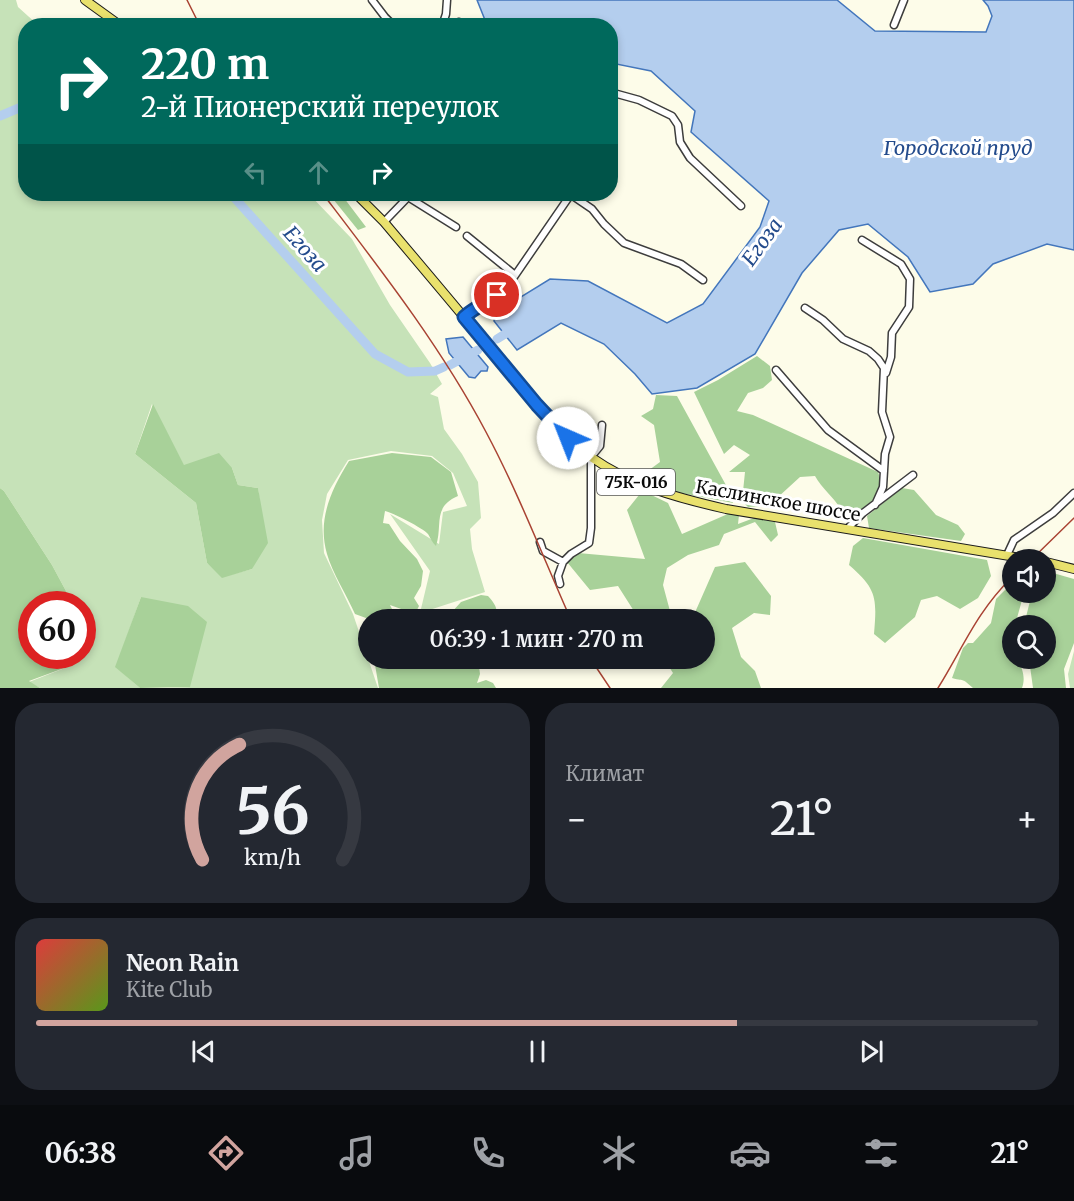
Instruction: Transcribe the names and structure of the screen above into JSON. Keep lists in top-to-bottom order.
{
  "streets": {
    "main road": ["75К-016", "Каслинское шоссе"]
  },
  "water": ["Городской пруд", "Егоза"],
  "page": {
    "turn": ["220 m", "2-й Пионерский переулок"],
    "limit": "60",
    "trip": "06:39 · 1 мин · 270 m",
    "tile": "Климат",
    "heat": ["−", "21°", "+"],
    "song": ["Neon Rain", "Kite Club"],
    "tabs": ["06:38", "21°"],
    "gauge": ["56", "km/h"]
  }
}
